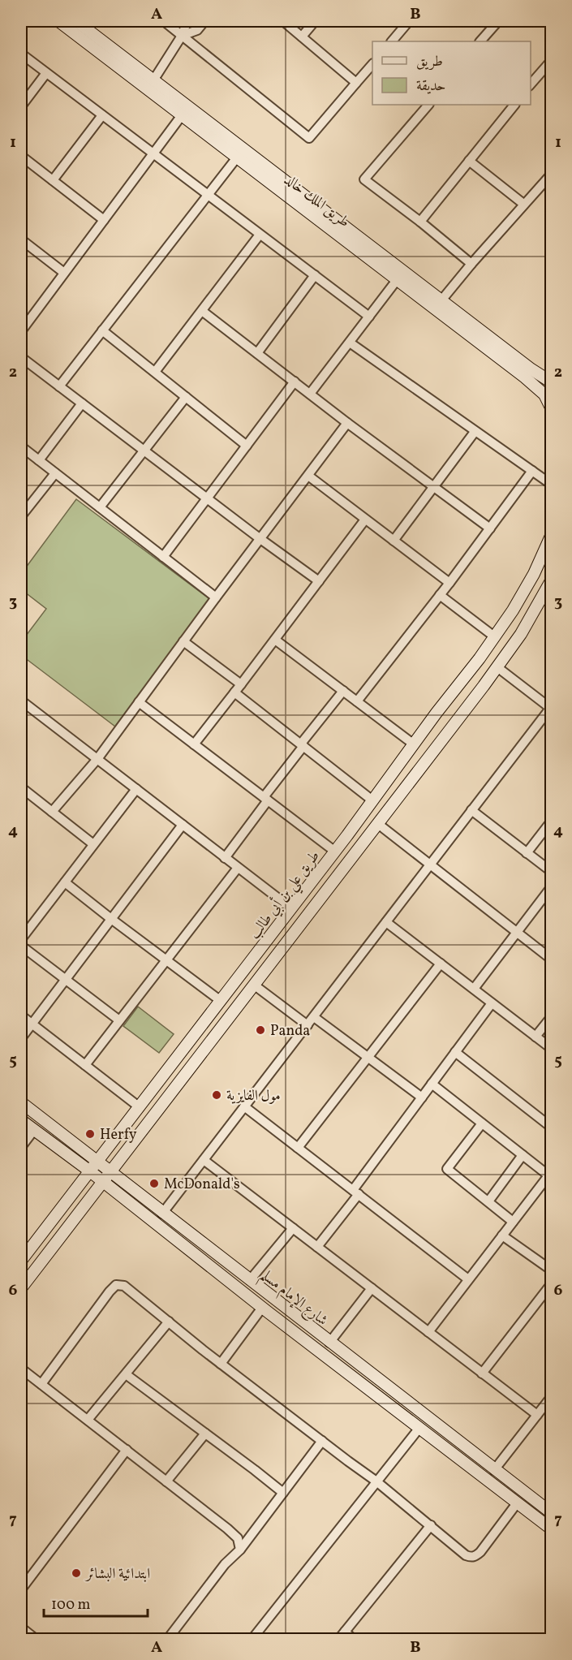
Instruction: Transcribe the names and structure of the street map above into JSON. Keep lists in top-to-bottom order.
{
  "streets": {
    "main road": ["طريق الملك خالد", "طريق علي بن أبي طالب", "شارع الإمام مسلم"]
  },
  "crossings": [
    ["طريق علي بن أبي طالب", "شارع الإمام مسلم"]
  ],
  "places": [
    "Panda",
    "مول الفايزية",
    "Herfy",
    "McDonald's",
    "ابتدائية البشائر"
  ],
  "legend": ["طريق", "حديقة"],
  "scale_bar": "100 m",
  "grid": {
    "columns": ["A", "B"],
    "rows": [
      "1",
      "2",
      "3",
      "4",
      "5",
      "6",
      "7"
    ]
  }
}
